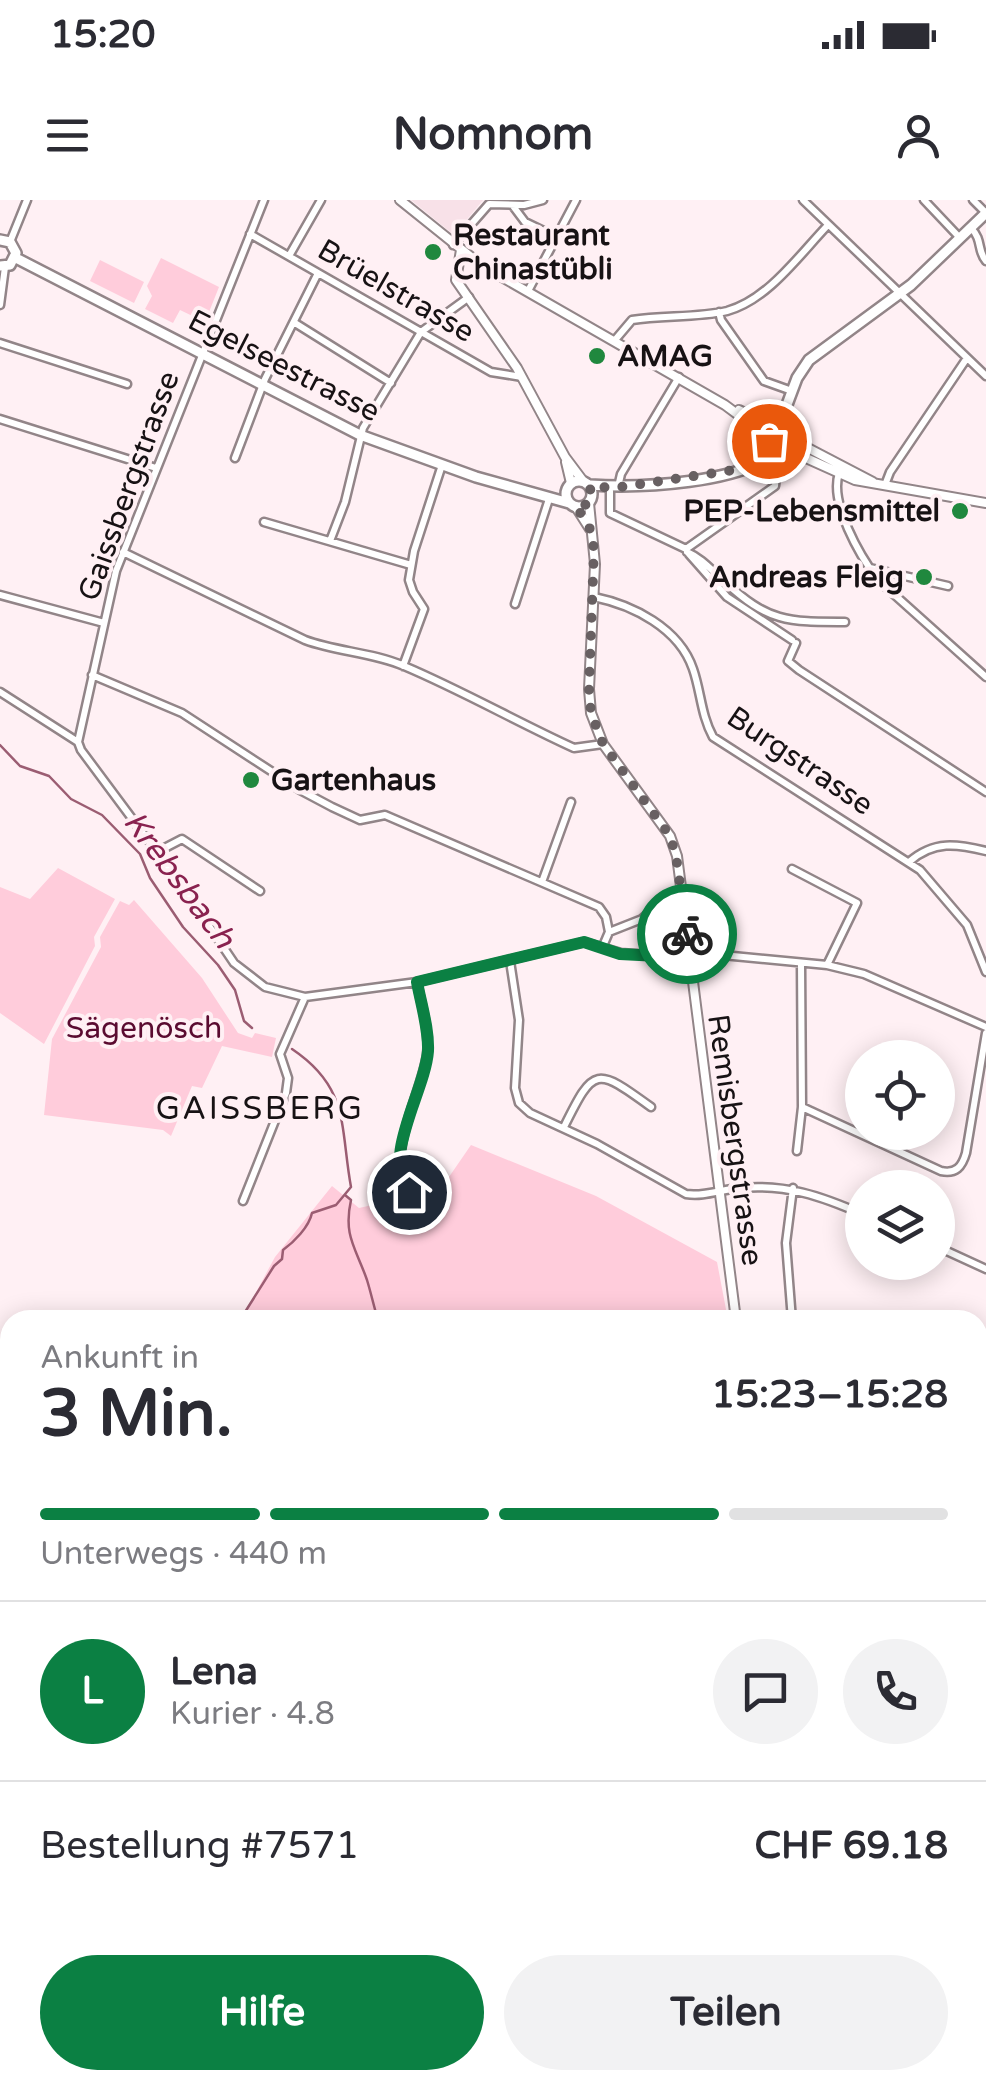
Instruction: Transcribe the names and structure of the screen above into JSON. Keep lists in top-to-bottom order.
{
  "streets": {
    "main road": ["Egelseestrasse"],
    "street": [
      "Brüelstrasse",
      "Gaissbergstrasse",
      "Burgstrasse",
      "Remisbergstrasse"
    ]
  },
  "crossings": [
    ["Brüelstrasse", "Gaissbergstrasse"],
    ["Egelseestrasse", "Gaissbergstrasse"]
  ],
  "districts": ["GAISSBERG"],
  "water": ["Krebsbach"],
  "parks": ["Sägenösch"],
  "places": [
    "Restaurant Chinastübli",
    "AMAG",
    "PEP-Lebensmittel",
    "Andreas Fleig",
    "Gartenhaus"
  ],
  "page": {
    "status": "15:20",
    "header": "Nomnom",
    "heading": ["3 Min.", "Ankunft in", "15:23–15:28"],
    "panel": [
      "Lena",
      "Kurier · 4.8",
      "Bestellung #7571",
      "CHF 69.18"
    ],
    "bar": "Unterwegs · 440 m",
    "round": "L",
    "buttons": ["Hilfe", "Teilen"]
  }
}
